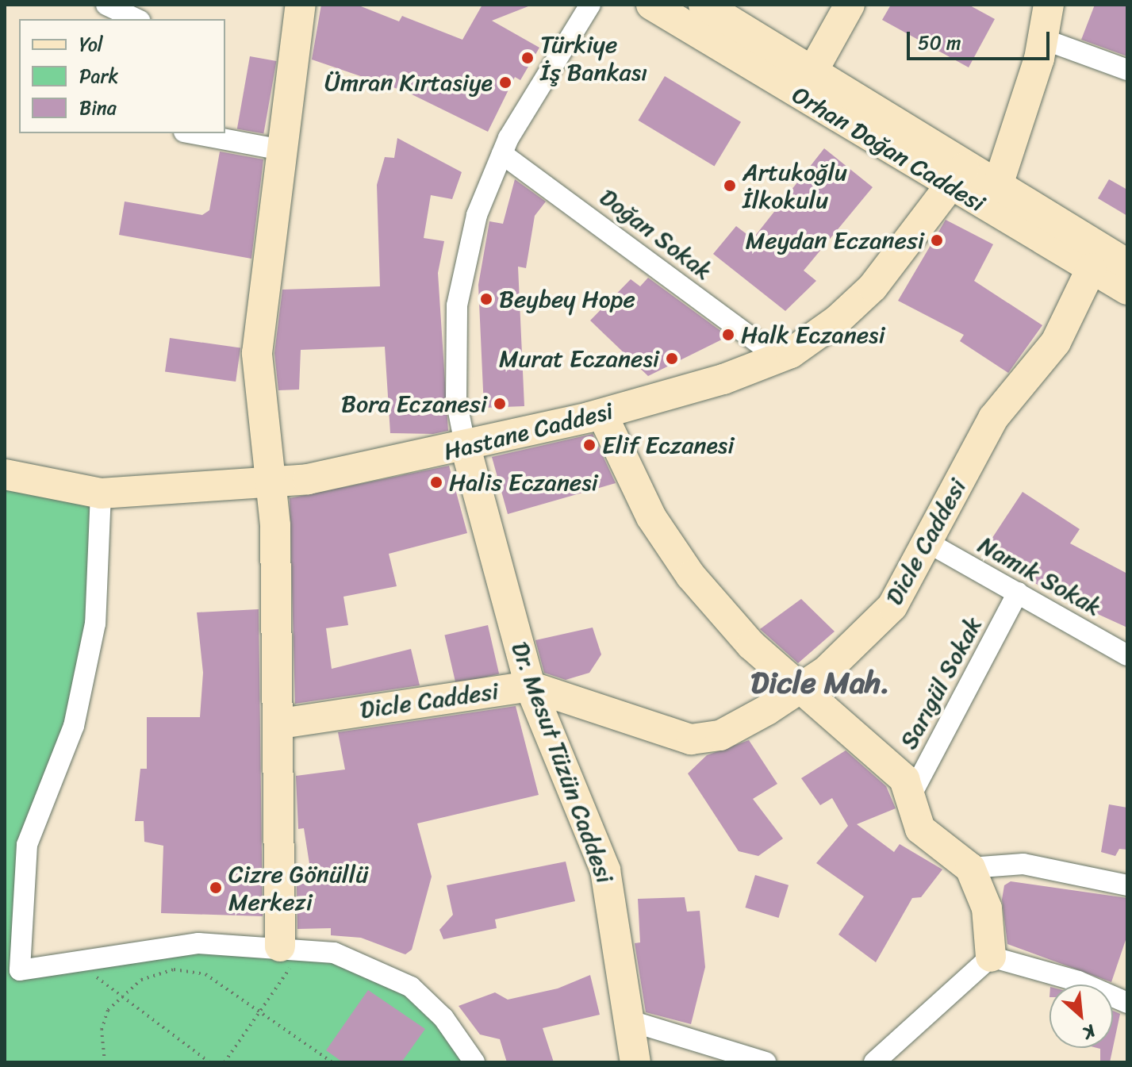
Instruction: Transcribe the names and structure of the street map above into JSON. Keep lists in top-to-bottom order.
{
  "streets": {
    "street": [
      "Orhan Doğan Caddesi",
      "Doğan Sokak",
      "Hastane Caddesi",
      "Dicle Caddesi",
      "Namık Sokak",
      "Sarıgül Sokak",
      "Dr. Mesut Tüzün Caddesi"
    ]
  },
  "crossings": [
    ["Orhan Doğan Caddesi", "Hastane Caddesi"],
    ["Orhan Doğan Caddesi", "Dicle Caddesi"],
    ["Doğan Sokak", "Hastane Caddesi"],
    ["Doğan Sokak", "Dr. Mesut Tüzün Caddesi"],
    ["Hastane Caddesi", "Dr. Mesut Tüzün Caddesi"],
    ["Dicle Caddesi", "Namık Sokak"],
    ["Dicle Caddesi", "Dr. Mesut Tüzün Caddesi"],
    ["Namık Sokak", "Sarıgül Sokak"]
  ],
  "districts": ["Dicle Mah."],
  "places": [
    "Türkiye İş Bankası",
    "Ümran Kırtasiye",
    "Artukoğlu İlkokulu",
    "Meydan Eczanesi",
    "Beybey Hope",
    "Halk Eczanesi",
    "Murat Eczanesi",
    "Bora Eczanesi",
    "Elif Eczanesi",
    "Halis Eczanesi",
    "Cizre Gönüllü Merkezi"
  ],
  "legend": ["Yol", "Park", "Bina"],
  "scale_bar": "50 m",
  "north": "bottom right"
}
